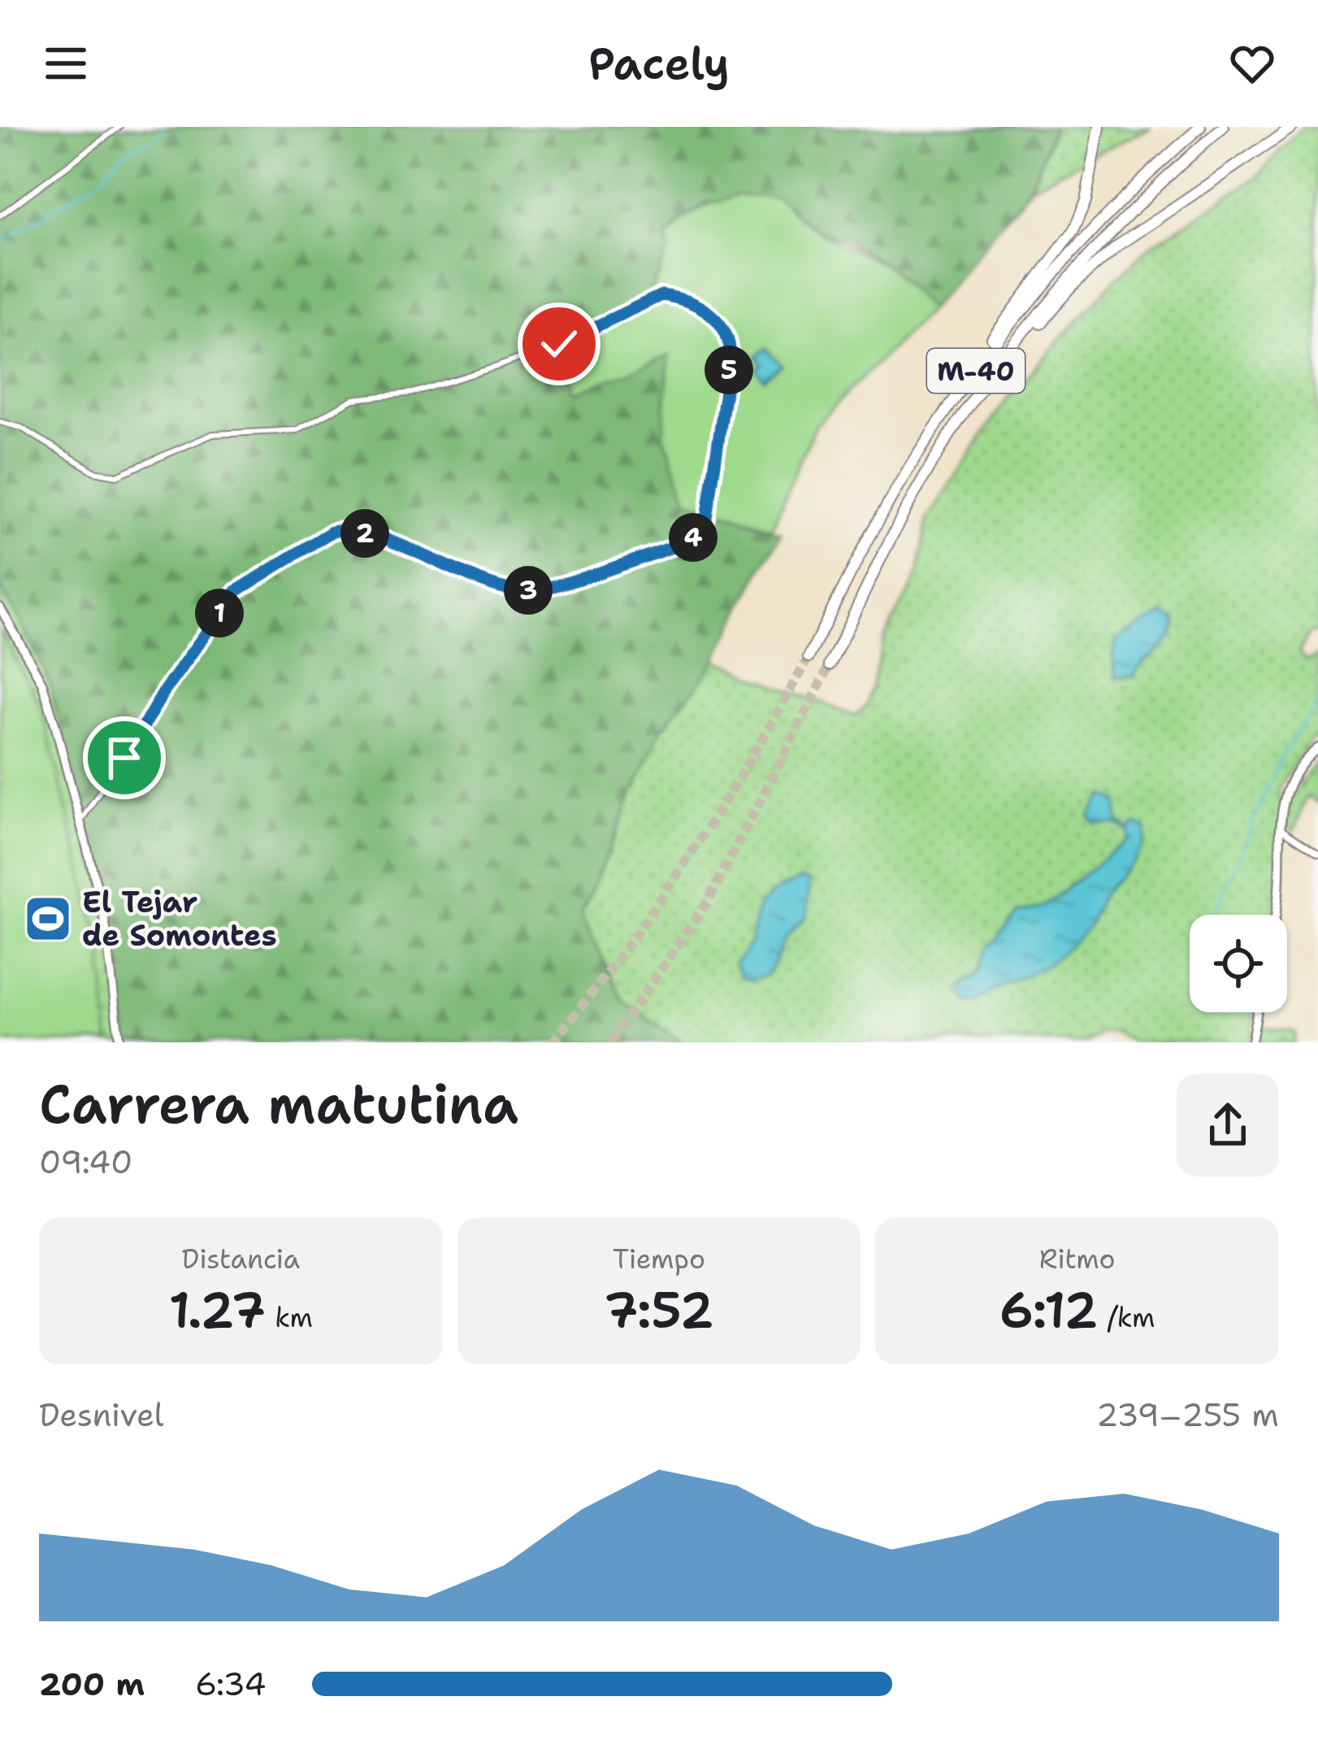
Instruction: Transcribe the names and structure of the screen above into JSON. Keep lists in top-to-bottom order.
{
  "streets": {
    "highway": ["M-40"]
  },
  "places": {
    "sports": ["El Tejar de Somontes"]
  },
  "page": {
    "header": "Pacely",
    "pins": [
      "5",
      "2",
      "4",
      "3",
      "1"
    ],
    "heading": ["Carrera matutina", "09:40"],
    "stats": [
      ["Distancia", "1.27 km"],
      ["Tiempo", "7:52"],
      ["Ritmo", "6:12 /km"]
    ],
    "chart": ["Desnivel", "239–255 m"],
    "list": [
      {
        "name": "200 m",
        "note": "6:34"
      }
    ]
  }
}
